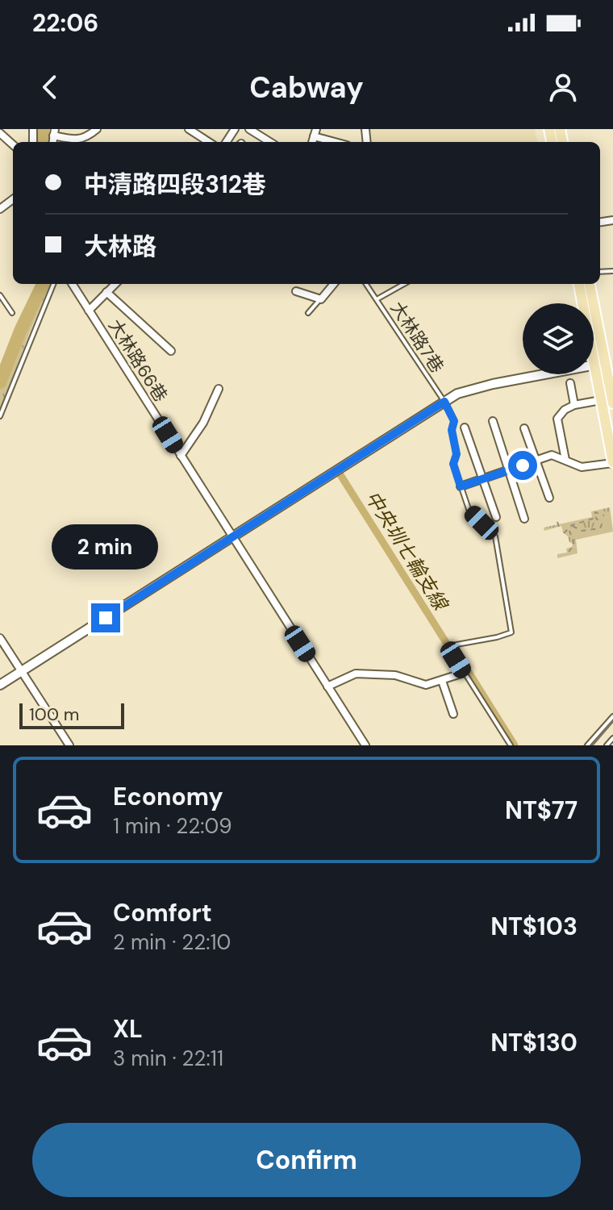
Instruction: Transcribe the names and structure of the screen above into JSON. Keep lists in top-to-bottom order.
{
  "streets": {
    "street": ["大林路66巷"],
    "lane": ["大林路7巷"]
  },
  "water": ["中央圳七輪支線"],
  "scale_bar": "100 m",
  "page": {
    "status": "22:06",
    "header": "Cabway",
    "banner": ["中清路四段312巷", "大林路"],
    "bubble": "2 min",
    "scale": "100 m",
    "list": [
      {
        "name": "Economy",
        "note": "1 min · 22:09",
        "value": "NT$77"
      },
      {
        "name": "Comfort",
        "note": "2 min · 22:10",
        "value": "NT$103"
      },
      {
        "name": "XL",
        "note": "3 min · 22:11",
        "value": "NT$130"
      }
    ],
    "buttons": "Confirm"
  }
}
